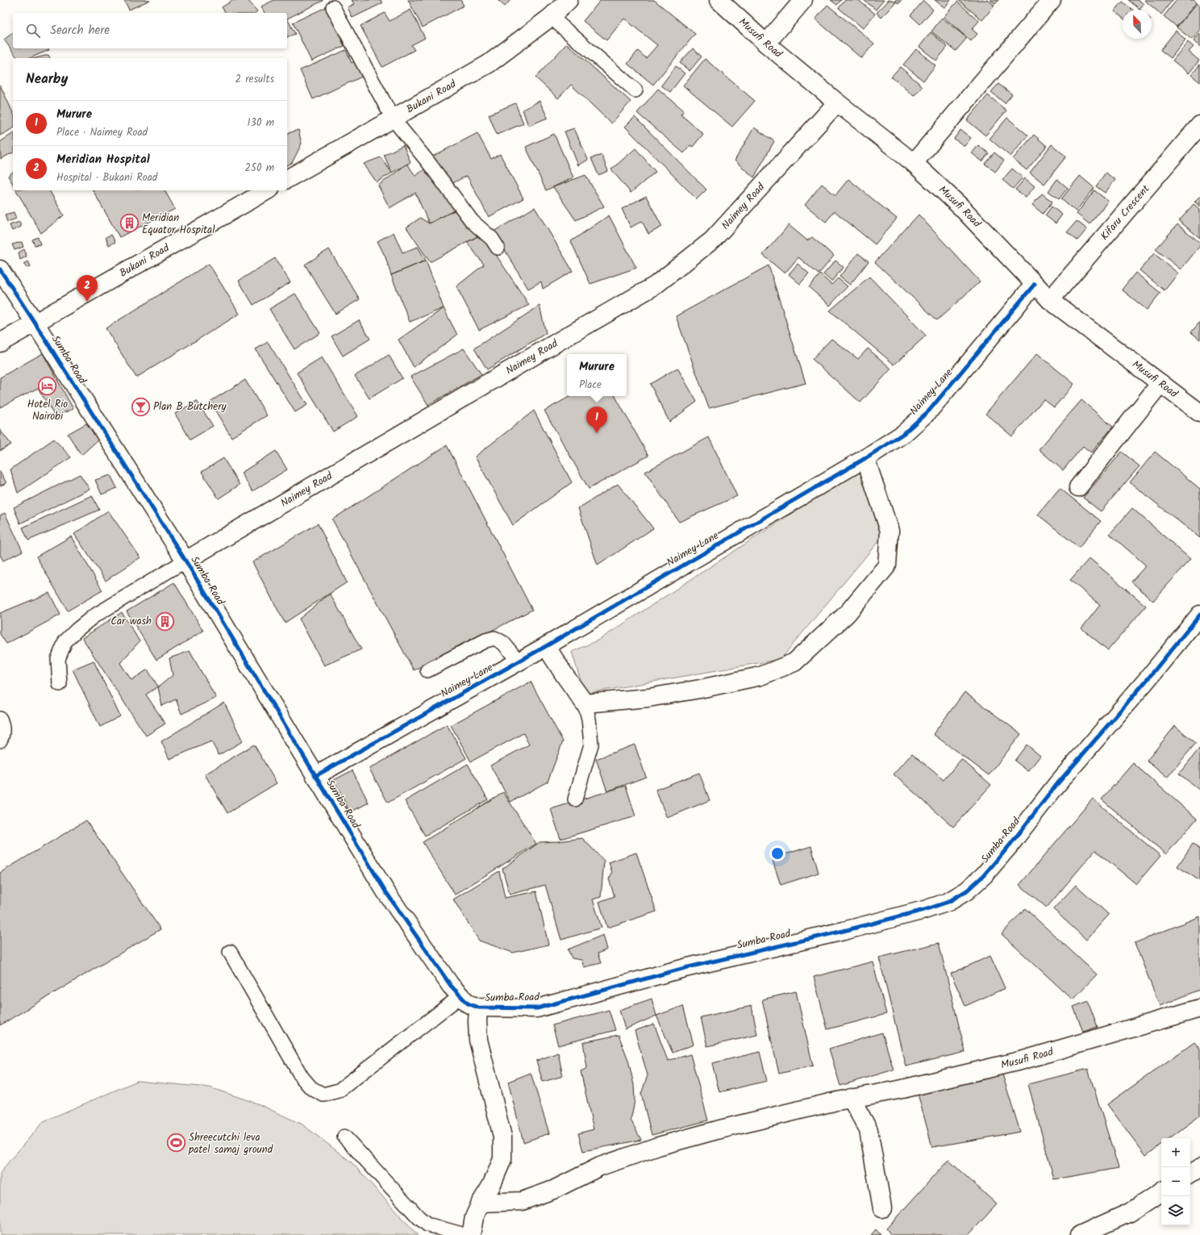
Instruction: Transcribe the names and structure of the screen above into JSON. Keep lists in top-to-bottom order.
{
  "streets": {
    "street": [
      "Musufi Road",
      "Bukani Road",
      "Naimey Road",
      "Kifaru Crescent",
      "Sumba Road",
      "Naimey Lane"
    ]
  },
  "crossings": [
    ["Musufi Road", "Naimey Road"],
    ["Musufi Road", "Kifaru Crescent"],
    ["Musufi Road", "Naimey Lane"],
    ["Bukani Road", "Sumba Road"],
    ["Naimey Road", "Sumba Road"],
    ["Sumba Road", "Naimey Lane"]
  ],
  "places": {
    "building": ["Meridian Equator Hospital", "Car wash"],
    "hotel": ["Hotel Rio Nairobi"],
    "bar": ["Plan B Butchery"],
    "sports": ["Shreecutchi leva patel samaj ground"]
  },
  "north": "top left",
  "page": {
    "search": "Search here",
    "heading": ["Nearby", "2 results"],
    "list": [
      {
        "mark": "1",
        "name": "Murure",
        "note": "Place · Naimey Road",
        "value": "130 m"
      },
      {
        "mark": "2",
        "name": "Meridian Hospital",
        "note": "Hospital · Bukani Road",
        "value": "250 m"
      }
    ],
    "pins": ["2", "1"],
    "popup": ["Murure", "Place"],
    "map_buttons": ["+", "−"]
  }
}
